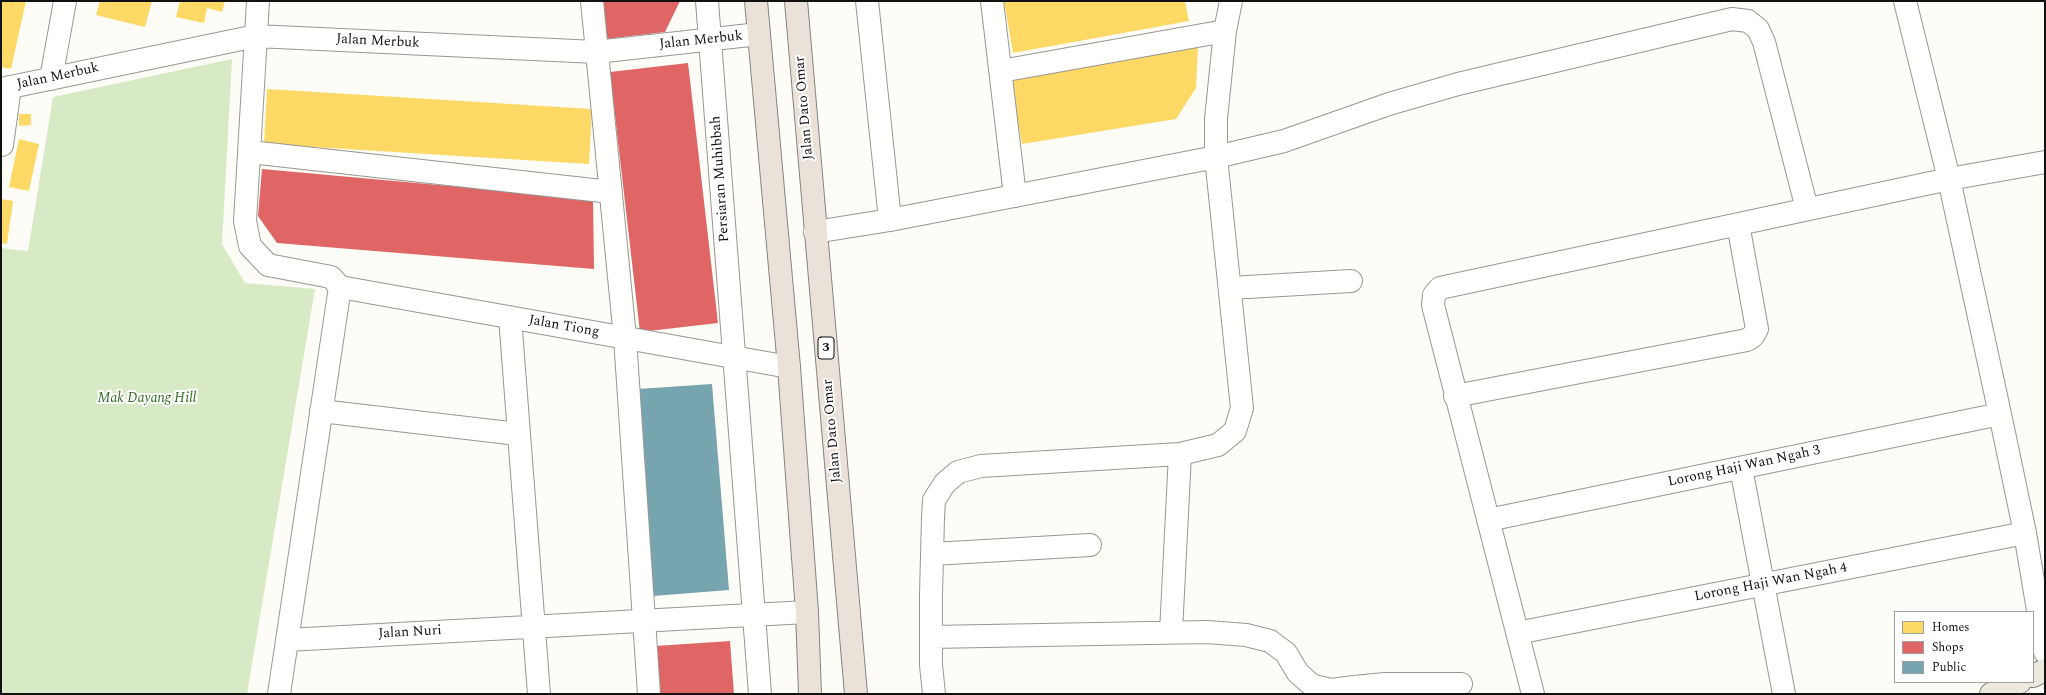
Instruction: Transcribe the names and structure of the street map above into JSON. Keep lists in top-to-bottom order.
{
  "streets": {
    "highway": ["Jalan Dato Omar", "3"],
    "street": [
      "Jalan Merbuk",
      "Persiaran Muhibbah",
      "Jalan Tiong",
      "Lorong Haji Wan Ngah 3",
      "Lorong Haji Wan Ngah 4",
      "Jalan Nuri"
    ]
  },
  "crossings": [
    ["Jalan Merbuk", "Persiaran Muhibbah"],
    ["Persiaran Muhibbah", "Jalan Tiong"],
    ["Persiaran Muhibbah", "Jalan Nuri"]
  ],
  "parks": ["Mak Dayang Hill"],
  "legend": ["Homes", "Shops", "Public"]
}
